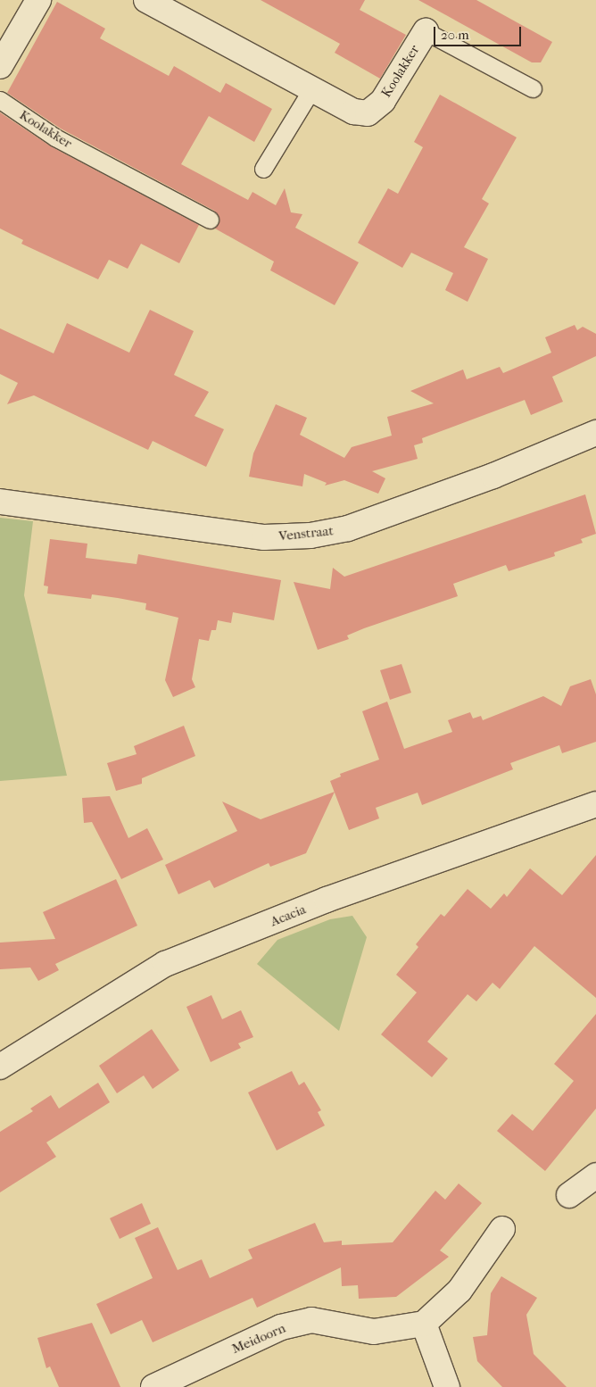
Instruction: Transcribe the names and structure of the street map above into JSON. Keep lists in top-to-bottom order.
{
  "streets": {
    "street": [
      "Koolakker",
      "Venstraat",
      "Acacia",
      "Meidoorn"
    ]
  },
  "scale_bar": "20 m"
}
